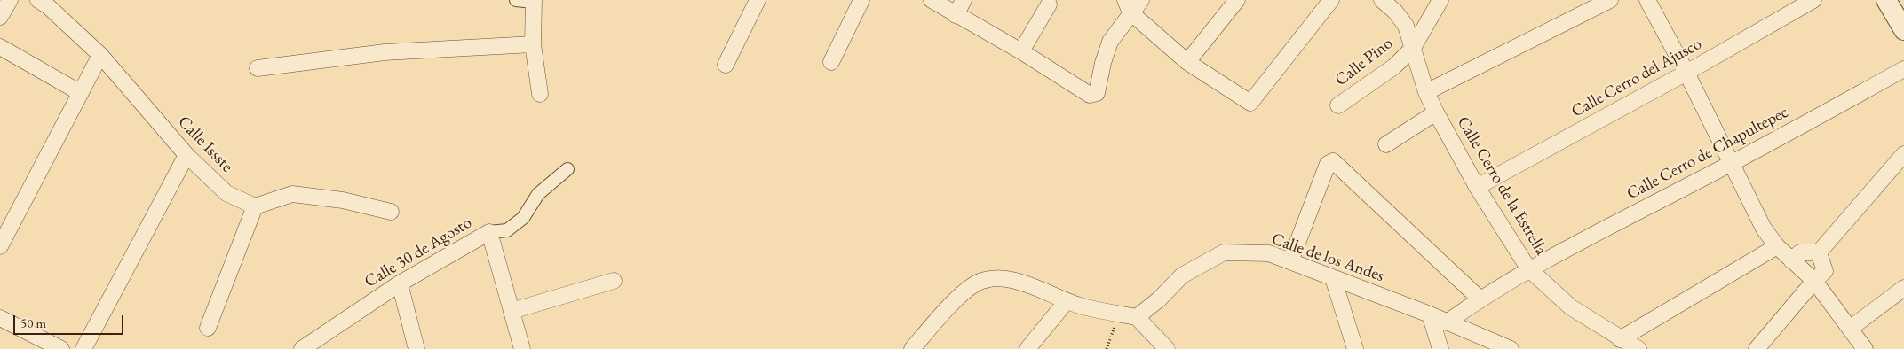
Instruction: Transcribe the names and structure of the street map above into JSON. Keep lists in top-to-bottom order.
{
  "streets": {
    "street": [
      "Calle Pino",
      "Calle Cerro del Ajusco",
      "Calle Issste",
      "Calle Cerro de Chapultepec",
      "Calle Cerro de la Estrella",
      "Calle 30 de Agosto",
      "Calle de los Andes"
    ]
  },
  "crossings": [
    ["Calle Pino", "Calle Cerro de la Estrella"],
    ["Calle Cerro del Ajusco", "Calle Cerro de la Estrella"],
    ["Calle Cerro de Chapultepec", "Calle Cerro de la Estrella"],
    ["Calle Cerro de Chapultepec", "Calle de los Andes"]
  ],
  "scale_bar": "50 m"
}
